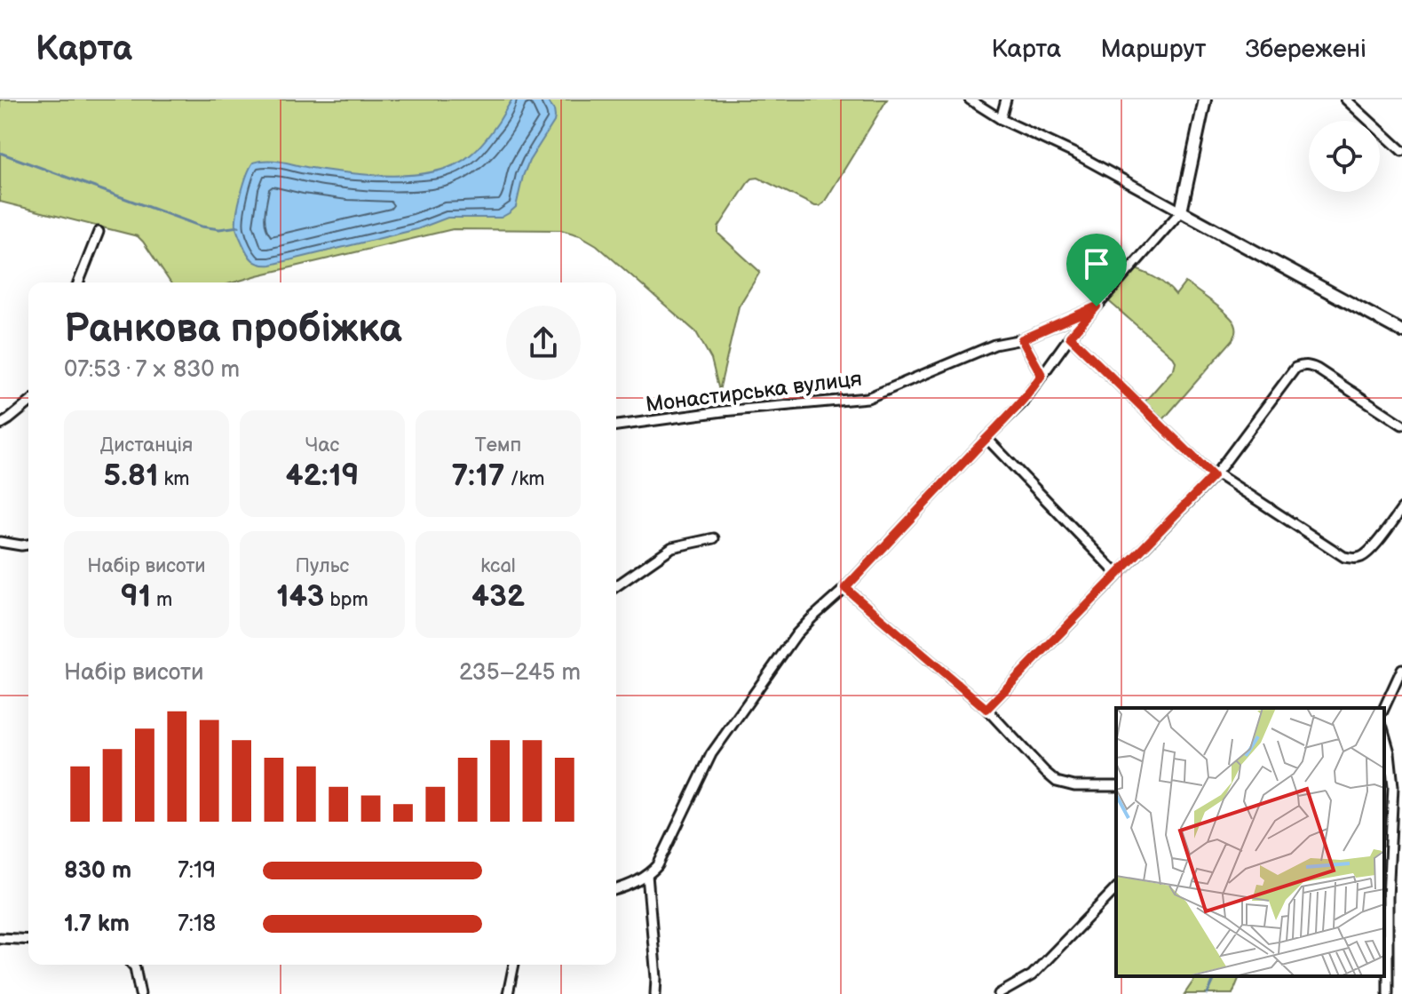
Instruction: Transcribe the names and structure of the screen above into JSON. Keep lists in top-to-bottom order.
{
  "streets": {
    "street": ["Монастирська вулиця"]
  },
  "page": {
    "header": "Карта",
    "nav": ["Карта", "Маршрут", "Збережені"],
    "heading": ["Ранкова пробіжка", "07:53 · 7 × 830 m"],
    "stats": [
      ["Дистанція", "5.81 km"],
      ["Час", "42:19"],
      ["Темп", "7:17 /km"],
      ["Набір висоти", "91 m"],
      ["Пульс", "143 bpm"],
      ["kcal", "432"]
    ],
    "chart": ["Набір висоти", "235–245 m"],
    "list": [
      {
        "name": "830 m",
        "note": "7:19"
      },
      {
        "name": "1.7 km",
        "note": "7:18"
      }
    ]
  }
}
